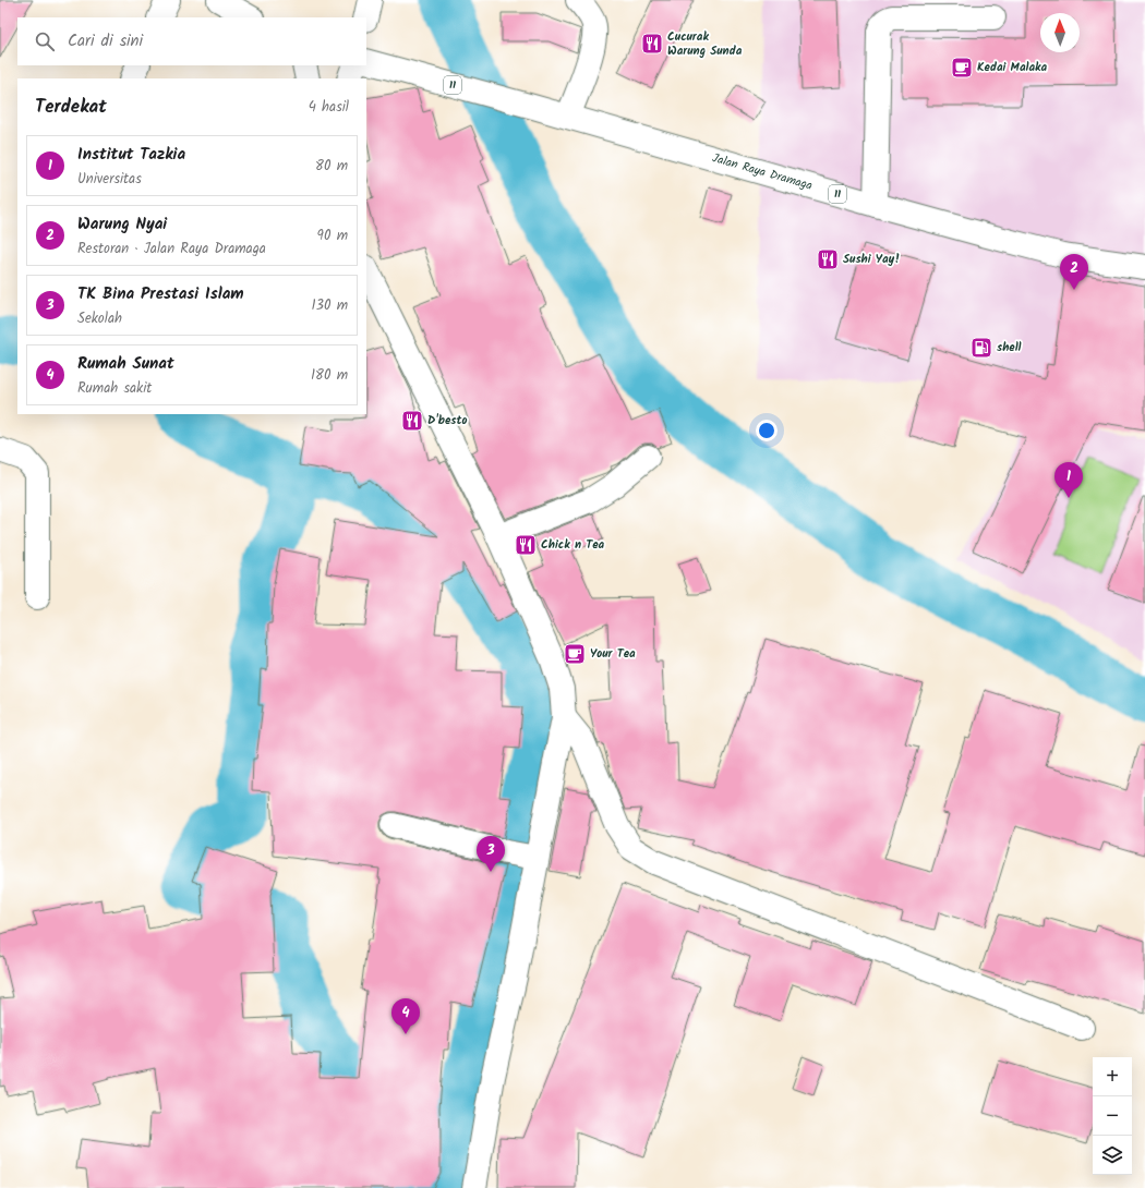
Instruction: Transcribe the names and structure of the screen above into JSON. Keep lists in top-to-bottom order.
{
  "streets": {
    "main road": ["11", "Jalan Raya Dramaga"]
  },
  "places": {
    "restaurant": [
      "Cucurak Warung Sunda",
      "Sushi Yay!",
      "D'besto",
      "Chick n Tea"
    ],
    "cafe": ["Kedai Malaka", "Your Tea"],
    "fuel station": ["shell"]
  },
  "north": "top",
  "page": {
    "search": "Cari di sini",
    "heading": ["Terdekat", "4 hasil"],
    "list": [
      {
        "mark": "1",
        "name": "Institut Tazkia",
        "note": "Universitas",
        "value": "80 m"
      },
      {
        "mark": "2",
        "name": "Warung Nyai",
        "note": "Restoran · Jalan Raya Dramaga",
        "value": "90 m"
      },
      {
        "mark": "3",
        "name": "TK Bina Prestasi Islam",
        "note": "Sekolah",
        "value": "130 m"
      },
      {
        "mark": "4",
        "name": "Rumah Sunat",
        "note": "Rumah sakit",
        "value": "180 m"
      }
    ],
    "pins": [
      "2",
      "1",
      "3",
      "4"
    ],
    "map_buttons": ["+", "−"]
  }
}
